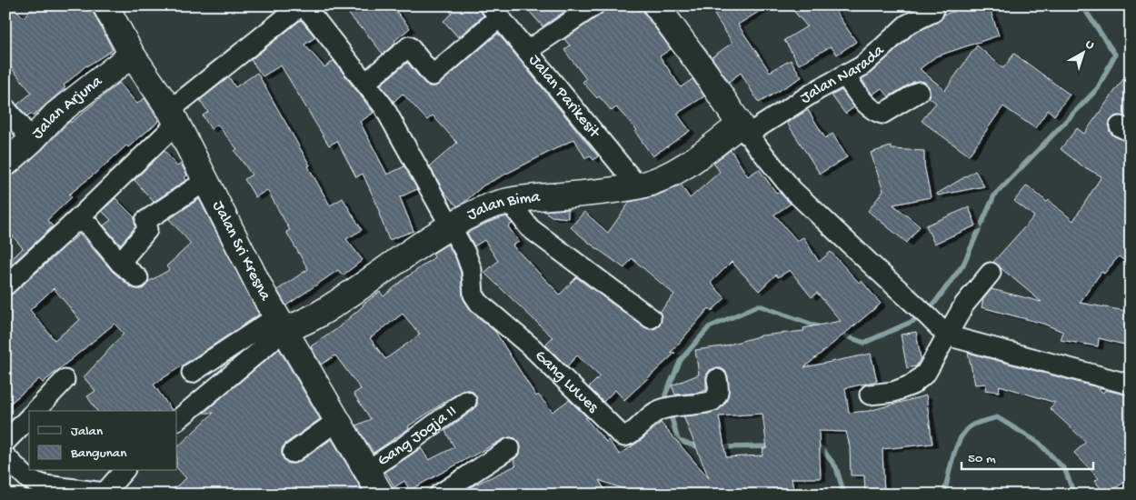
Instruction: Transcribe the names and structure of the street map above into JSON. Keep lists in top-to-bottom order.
{
  "streets": {
    "main road": ["Jalan Arjuna", "Jalan Bima", "Jalan Sri Kresna"],
    "street": [
      "Jalan Narada",
      "Jalan Parikesit",
      "Gang Luwes",
      "Gang Jogja II"
    ]
  },
  "crossings": [
    ["Jalan Narada", "Jalan Bima"],
    ["Jalan Parikesit", "Jalan Bima"],
    ["Jalan Arjuna", "Jalan Sri Kresna"],
    ["Jalan Bima", "Jalan Sri Kresna"],
    ["Jalan Bima", "Gang Luwes"],
    ["Jalan Sri Kresna", "Gang Jogja II"]
  ],
  "legend": ["Jalan", "Bangunan"],
  "scale_bar": "50 m",
  "north": "top right"
}
